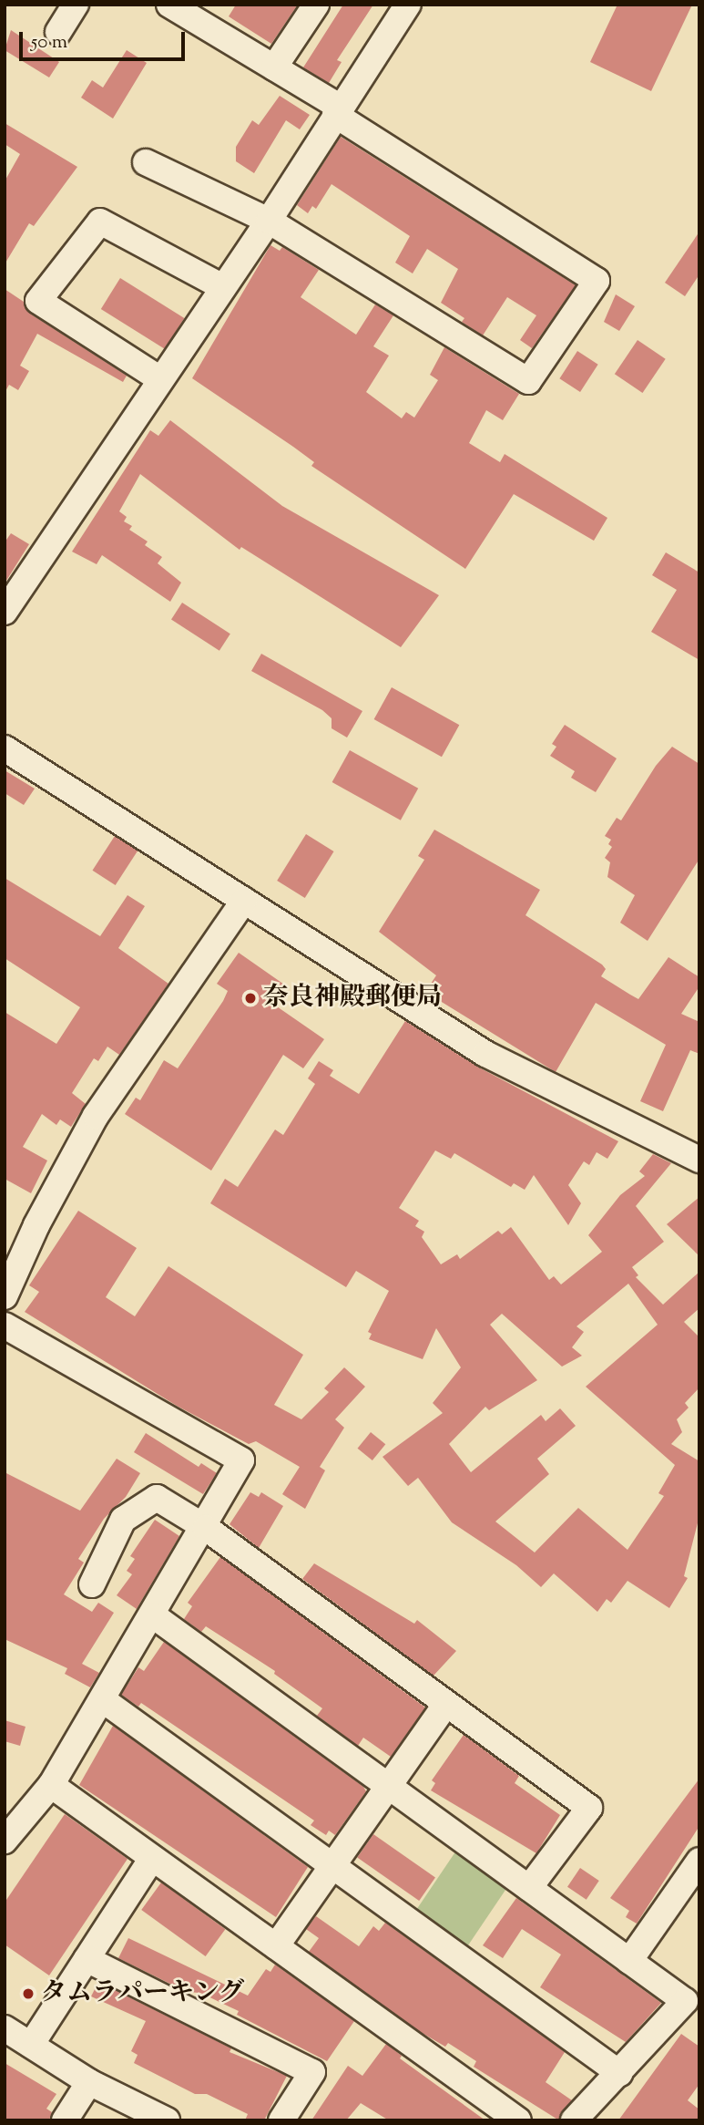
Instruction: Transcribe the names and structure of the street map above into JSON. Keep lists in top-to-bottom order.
{
  "places": ["奈良神殿郵便局", "タムラパーキング"],
  "scale_bar": "50 m"
}
